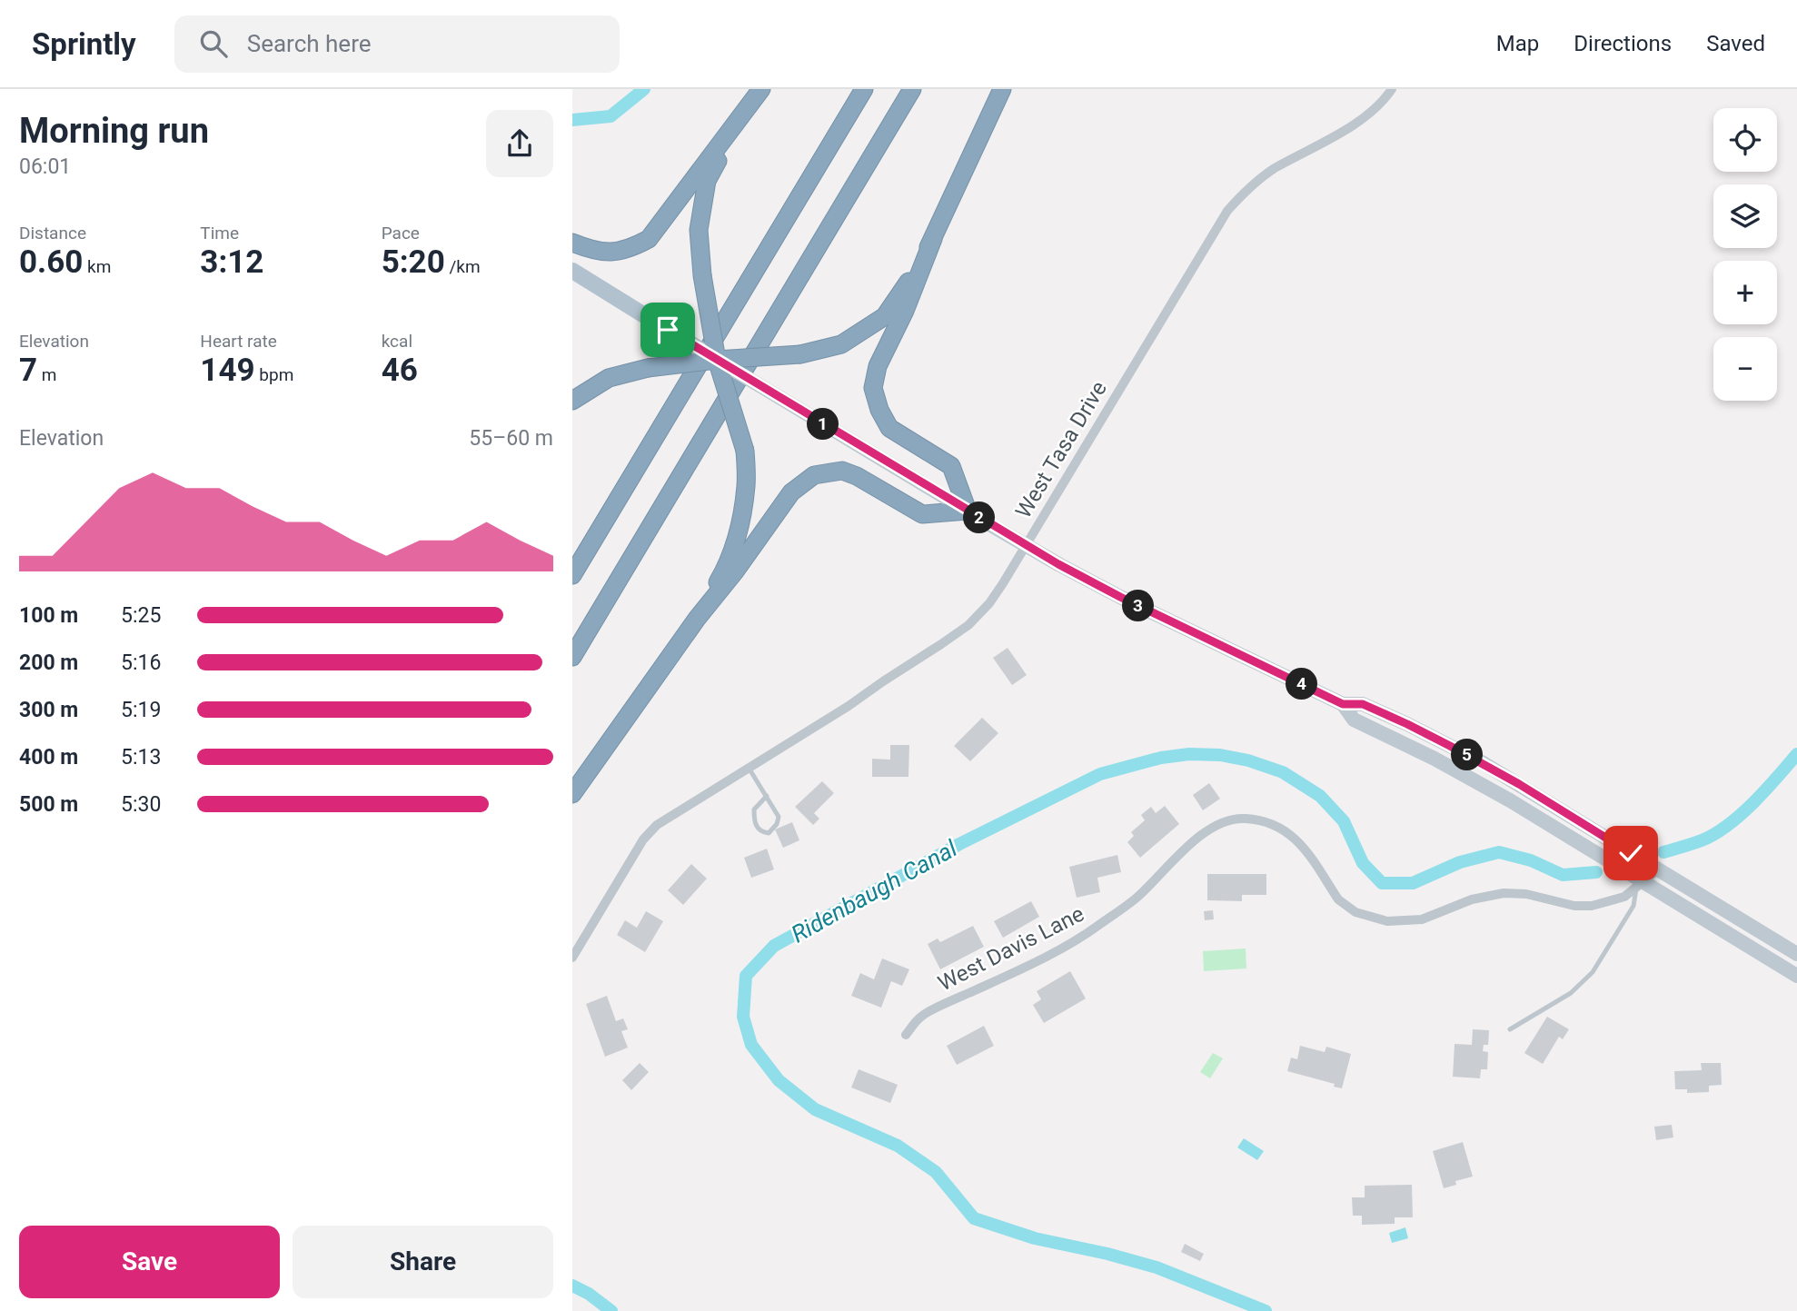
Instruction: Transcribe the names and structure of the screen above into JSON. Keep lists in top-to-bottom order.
{
  "streets": {
    "street": ["West Tasa Drive", "West Davis Lane"]
  },
  "water": ["Ridenbaugh Canal"],
  "page": {
    "header": "Sprintly",
    "search": "Search here",
    "nav": ["Map", "Directions", "Saved"],
    "heading": ["Morning run", "06:01"],
    "map_buttons": ["+", "−"],
    "stats": [
      ["Distance", "0.60 km"],
      ["Time", "3:12"],
      ["Pace", "5:20 /km"],
      ["Elevation", "7 m"],
      ["Heart rate", "149 bpm"],
      ["kcal", "46"]
    ],
    "pins": [
      "1",
      "2",
      "3",
      "4",
      "5"
    ],
    "chart": ["Elevation", "55–60 m"],
    "list": [
      {
        "name": "100 m",
        "note": "5:25"
      },
      {
        "name": "200 m",
        "note": "5:16"
      },
      {
        "name": "300 m",
        "note": "5:19"
      },
      {
        "name": "400 m",
        "note": "5:13"
      },
      {
        "name": "500 m",
        "note": "5:30"
      }
    ],
    "buttons": ["Save", "Share"]
  }
}
